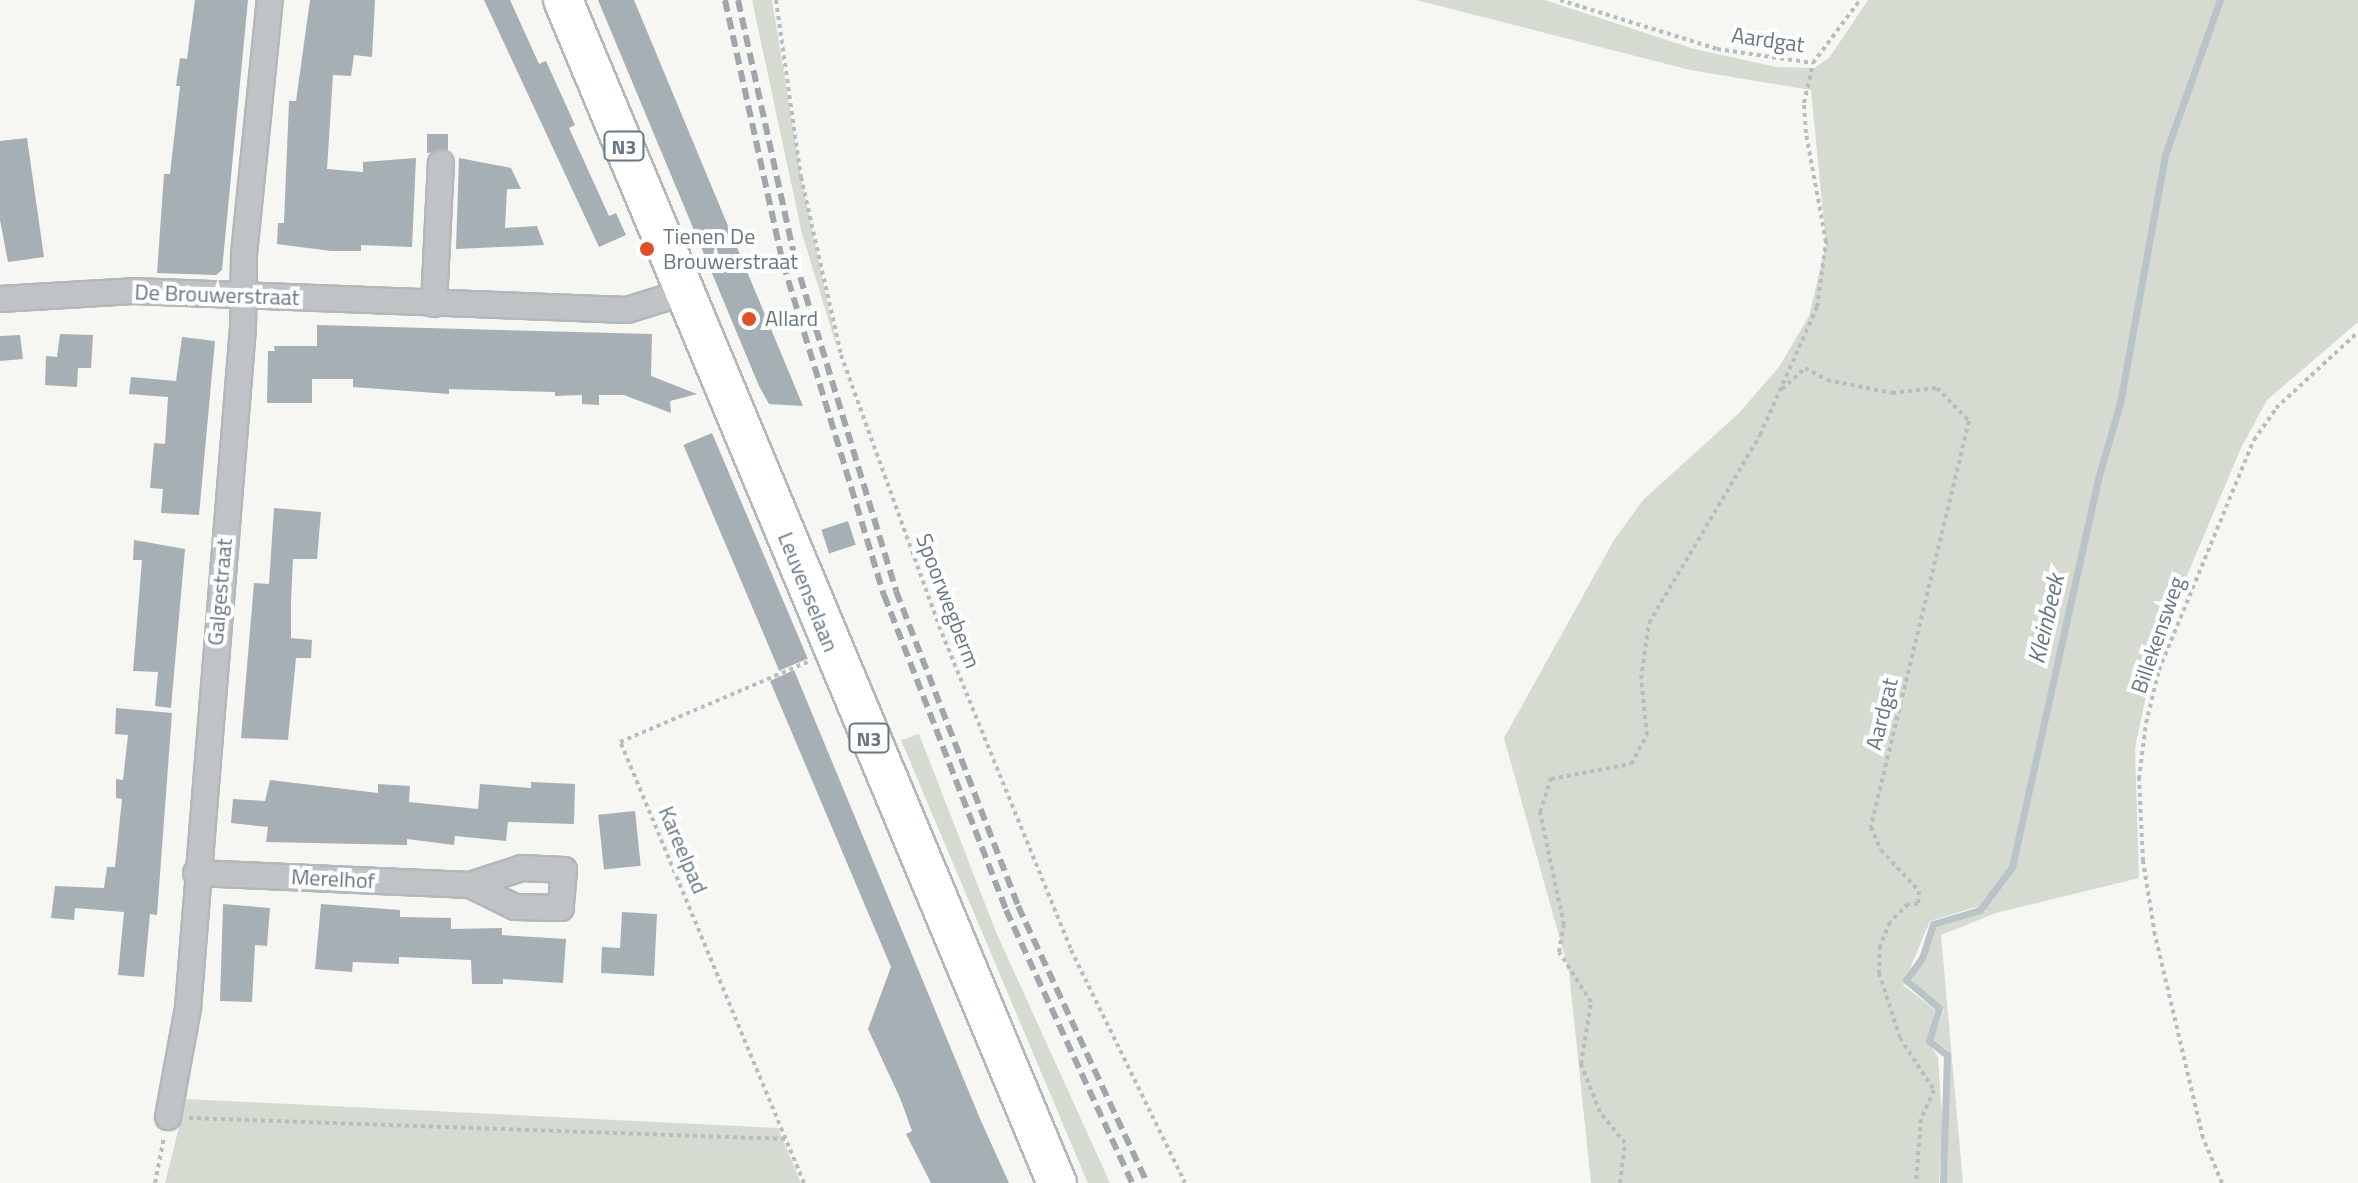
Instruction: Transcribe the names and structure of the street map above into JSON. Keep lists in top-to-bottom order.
{
  "streets": {
    "main road": ["N3", "Leuvenselaan"],
    "street": ["De Brouwerstraat", "Galgestraat", "Merelhof"],
    "path": [
      "Aardgat",
      "Spoorwegberm",
      "Billekensweg",
      "Kareelpad"
    ]
  },
  "crossings": [
    ["De Brouwerstraat", "Galgestraat"],
    ["De Brouwerstraat", "Leuvenselaan"],
    ["Galgestraat", "Merelhof"],
    ["Leuvenselaan", "Kareelpad"]
  ],
  "water": ["Kleinbeek"],
  "places": ["Tienen De Brouwerstraat", "Allard"]
}
